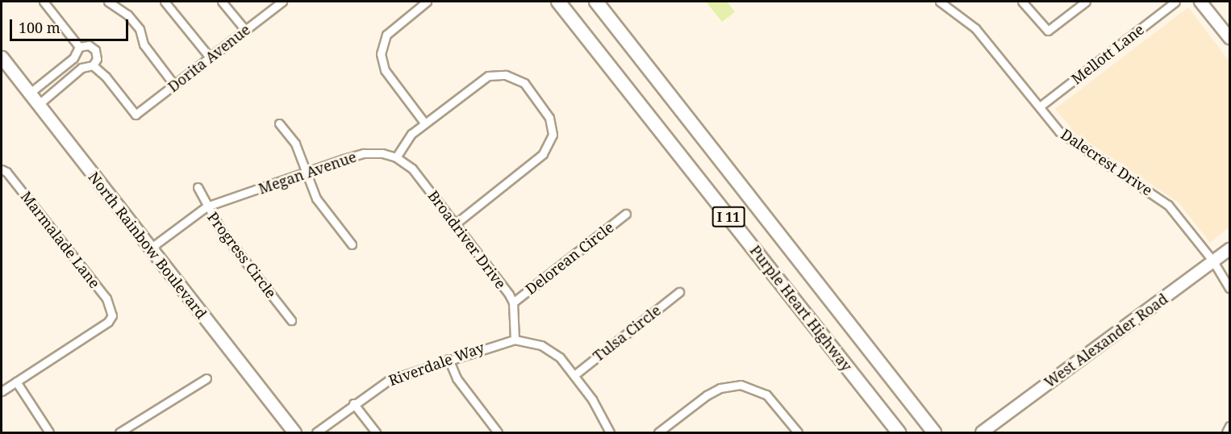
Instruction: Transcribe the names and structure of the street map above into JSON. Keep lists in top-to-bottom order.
{
  "streets": {
    "highway": ["I 11", "Purple Heart Highway"],
    "main road": ["North Rainbow Boulevard", "West Alexander Road"],
    "street": [
      "Mellott Lane",
      "Dorita Avenue",
      "Dalecrest Drive",
      "Megan Avenue",
      "Marmalade Lane",
      "Broadriver Drive",
      "Progress Circle",
      "Delorean Circle",
      "Tulsa Circle",
      "Riverdale Way"
    ]
  },
  "crossings": [
    ["Mellott Lane", "Dalecrest Drive"],
    ["Dalecrest Drive", "West Alexander Road"],
    ["Megan Avenue", "Broadriver Drive"],
    ["Megan Avenue", "North Rainbow Boulevard"],
    ["Megan Avenue", "Progress Circle"],
    ["Broadriver Drive", "Delorean Circle"],
    ["Broadriver Drive", "Riverdale Way"]
  ],
  "scale_bar": "100 m"
}
